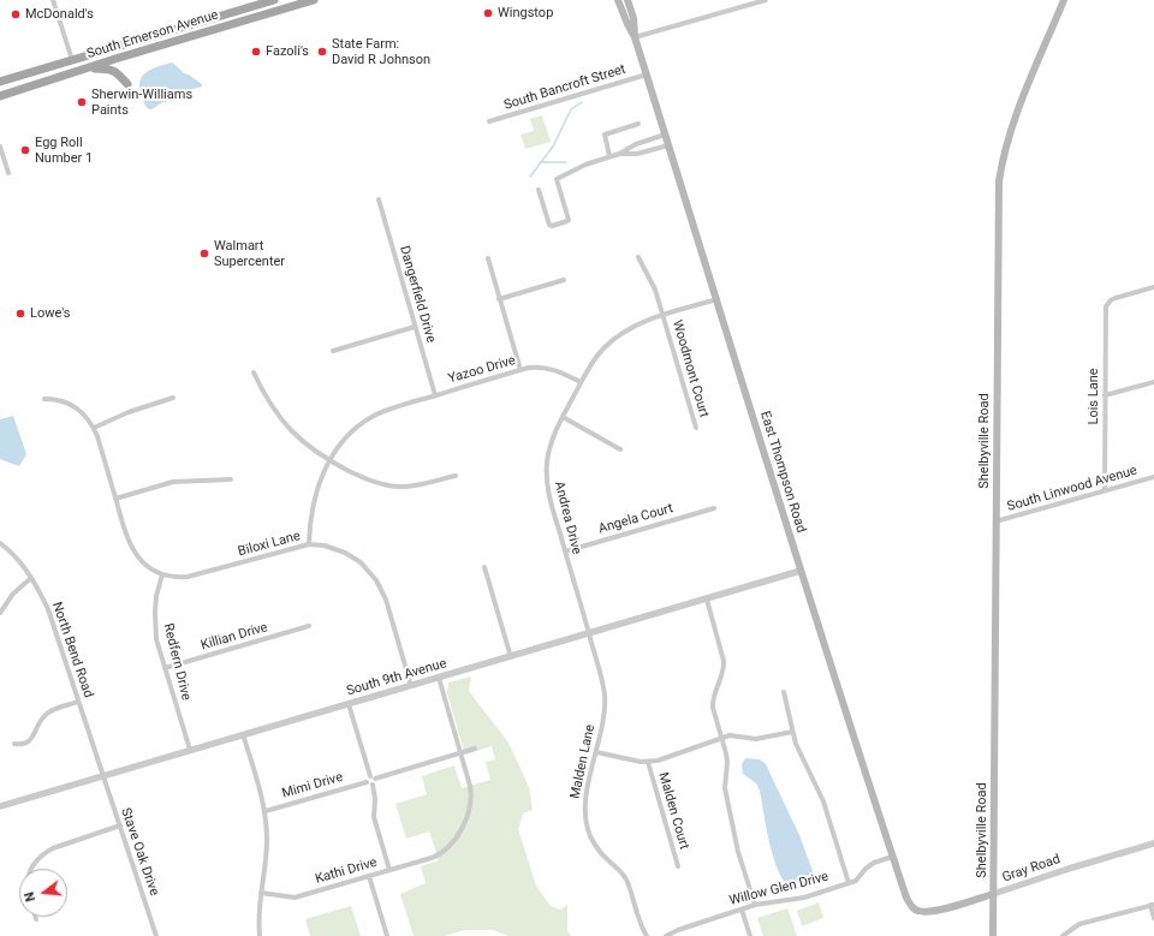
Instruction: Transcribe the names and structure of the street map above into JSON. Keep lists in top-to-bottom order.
{
  "streets": {
    "main road": [
      "South Emerson Avenue",
      "Shelbyville Road",
      "East Thompson Road",
      "Gray Road"
    ],
    "street": [
      "South Bancroft Street",
      "Dangerfield Drive",
      "Woodmont Court",
      "Yazoo Drive",
      "Lois Lane",
      "South Linwood Avenue",
      "Andrea Drive",
      "Angela Court",
      "Biloxi Lane",
      "Killian Drive",
      "North Bend Road",
      "Redfern Drive",
      "South 9th Avenue",
      "Malden Lane",
      "Mimi Drive",
      "Malden Court",
      "Stave Oak Drive",
      "Kathi Drive",
      "Willow Glen Drive"
    ]
  },
  "crossings": [
    ["South Bancroft Street", "East Thompson Road"],
    ["Dangerfield Drive", "Yazoo Drive"],
    ["Yazoo Drive", "Andrea Drive"],
    ["Yazoo Drive", "Biloxi Lane"],
    ["Lois Lane", "South Linwood Avenue"],
    ["Shelbyville Road", "South Linwood Avenue"],
    ["Shelbyville Road", "Gray Road"],
    ["East Thompson Road", "South 9th Avenue"],
    ["East Thompson Road", "Gray Road"],
    ["East Thompson Road", "Willow Glen Drive"],
    ["Andrea Drive", "Angela Court"],
    ["Andrea Drive", "South 9th Avenue"],
    ["Andrea Drive", "Malden Lane"],
    ["Biloxi Lane", "Redfern Drive"],
    ["Biloxi Lane", "South 9th Avenue"],
    ["Killian Drive", "Redfern Drive"],
    ["North Bend Road", "South 9th Avenue"],
    ["North Bend Road", "Stave Oak Drive"],
    ["Redfern Drive", "South 9th Avenue"],
    ["South 9th Avenue", "Malden Lane"],
    ["South 9th Avenue", "Stave Oak Drive"]
  ],
  "places": [
    "Wingstop",
    "McDonald's",
    "Fazoli's",
    "State Farm: David R Johnson",
    "Sherwin-Williams Paints",
    "Egg Roll Number 1",
    "Walmart Supercenter",
    "Lowe's"
  ],
  "north": "left"
}
